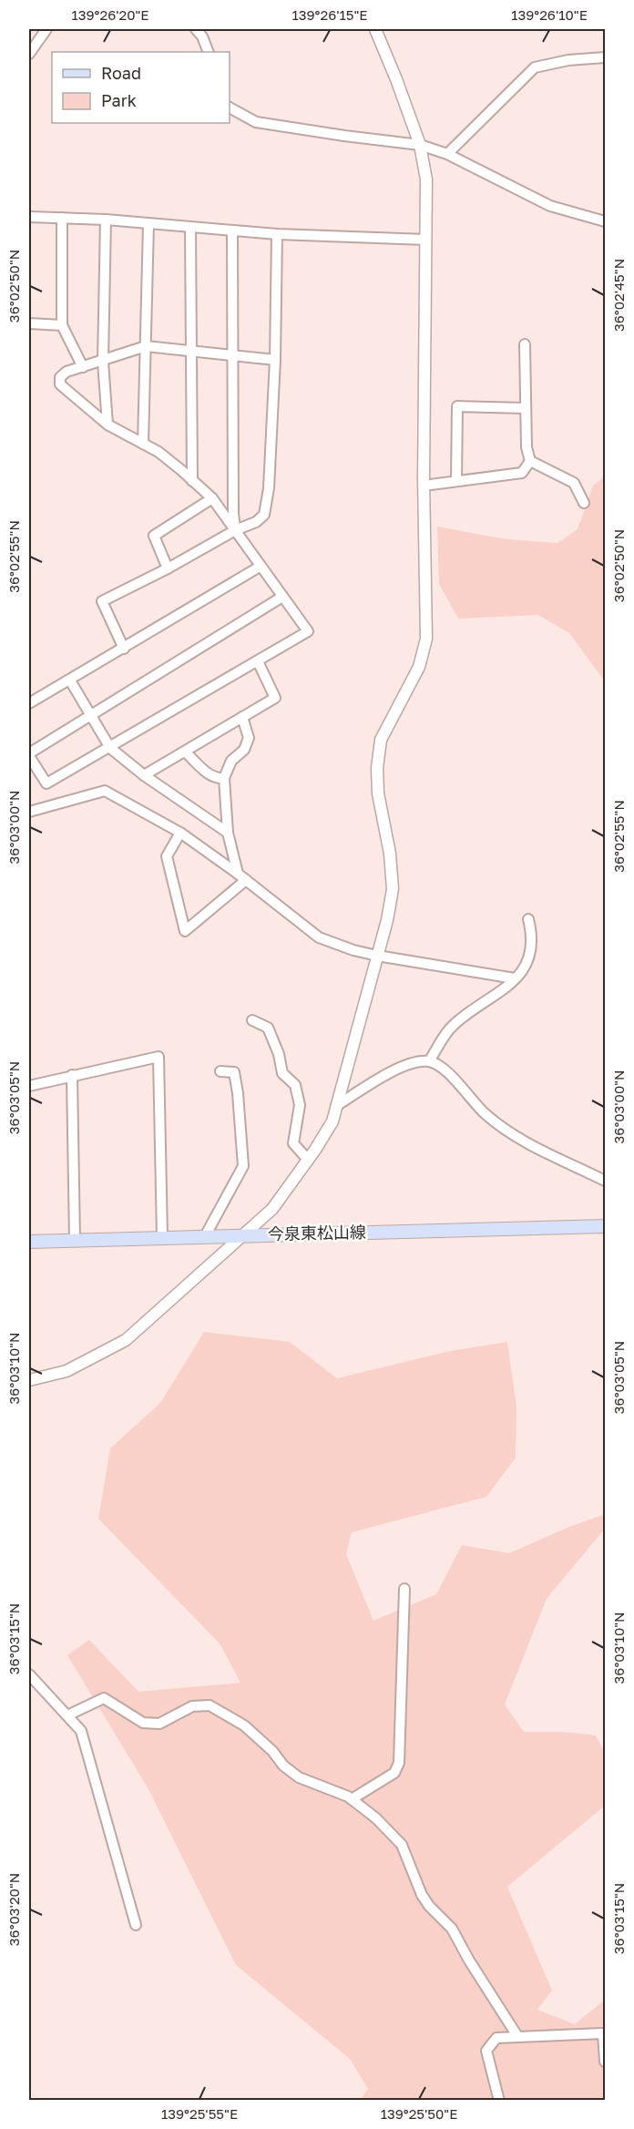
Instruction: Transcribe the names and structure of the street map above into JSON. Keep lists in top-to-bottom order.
{
  "streets": {
    "main road": ["今泉東松山線"]
  },
  "legend": ["Road", "Park"],
  "coordinates": [
    "139°26'20\"E",
    "139°26'15\"E",
    "139°26'10\"E",
    "36°02'50\"N",
    "36°02'45\"N",
    "36°02'55\"N",
    "36°03'00\"N",
    "36°03'05\"N",
    "36°03'10\"N",
    "36°03'15\"N",
    "36°03'20\"N",
    "139°25'55\"E",
    "139°25'50\"E"
  ]
}
